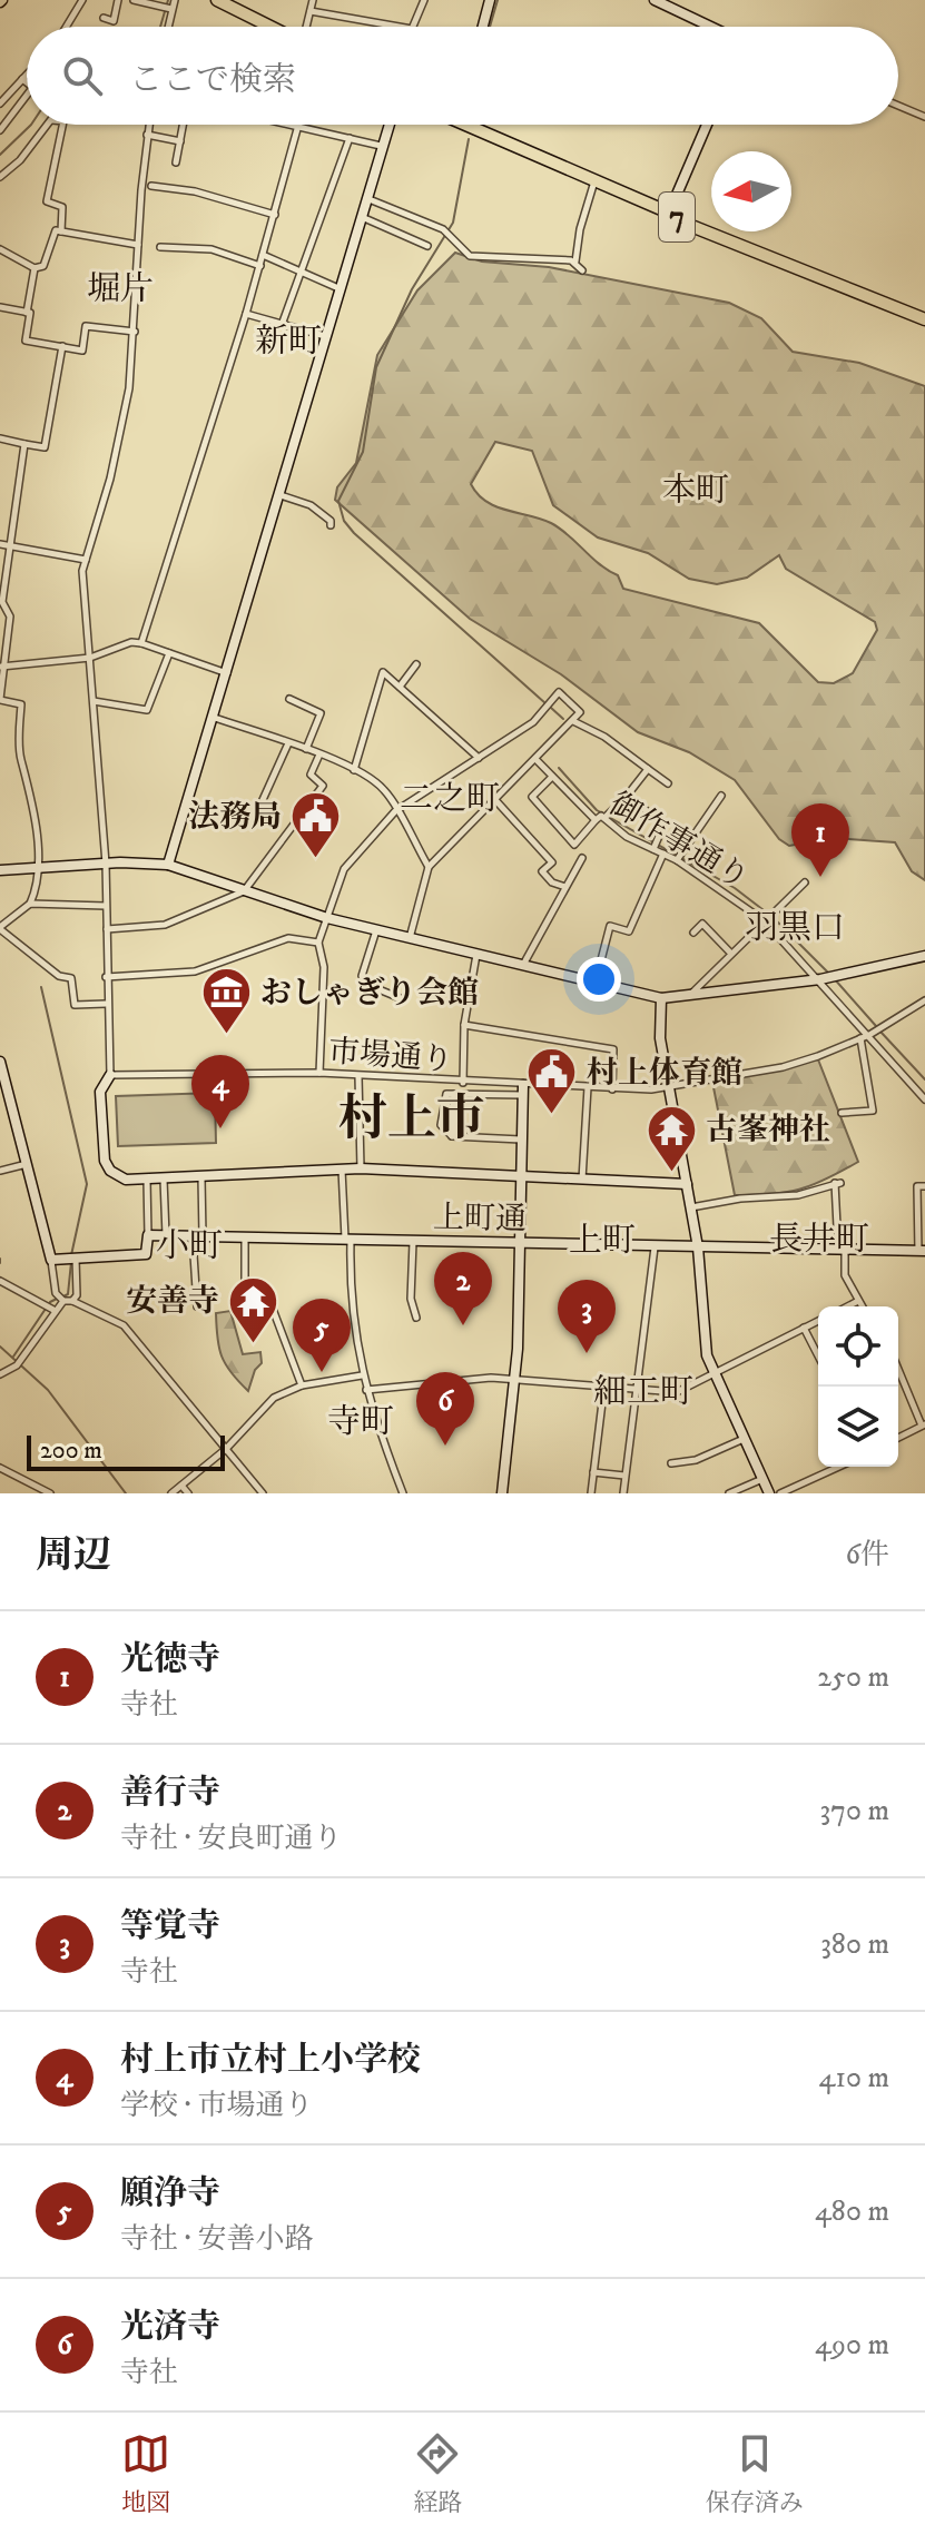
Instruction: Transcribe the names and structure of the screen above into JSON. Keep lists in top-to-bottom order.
{
  "streets": {
    "highway": ["7"],
    "street": ["御作事通り", "市場通り", "上町通"]
  },
  "crossings": [
    ["御作事通り", "市場通り"]
  ],
  "districts": [
    "堀片",
    "新町",
    "本町",
    "二之町",
    "羽黒口",
    "村上市",
    "長井町",
    "上町",
    "小町",
    "細工町",
    "寺町"
  ],
  "places": {
    "public building": ["法務局", "村上体育館"],
    "museum": ["おしゃぎり会館"],
    "temple": ["古峯神社", "安善寺"]
  },
  "scale_bar": "200 m",
  "north": "left",
  "page": {
    "search": "ここで検索",
    "pins": [
      "1",
      "4",
      "2",
      "3",
      "5",
      "6"
    ],
    "scale": "200 m",
    "heading": ["周辺", "6件"],
    "list": [
      {
        "mark": "1",
        "name": "光徳寺",
        "note": "寺社",
        "value": "250 m"
      },
      {
        "mark": "2",
        "name": "善行寺",
        "note": "寺社 · 安良町通り",
        "value": "370 m"
      },
      {
        "mark": "3",
        "name": "等覚寺",
        "note": "寺社",
        "value": "380 m"
      },
      {
        "mark": "4",
        "name": "村上市立村上小学校",
        "note": "学校 · 市場通り",
        "value": "410 m"
      },
      {
        "mark": "5",
        "name": "願浄寺",
        "note": "寺社 · 安善小路",
        "value": "480 m"
      },
      {
        "mark": "6",
        "name": "光済寺",
        "note": "寺社",
        "value": "490 m"
      }
    ],
    "nav": ["地図", "経路", "保存済み"]
  }
}
